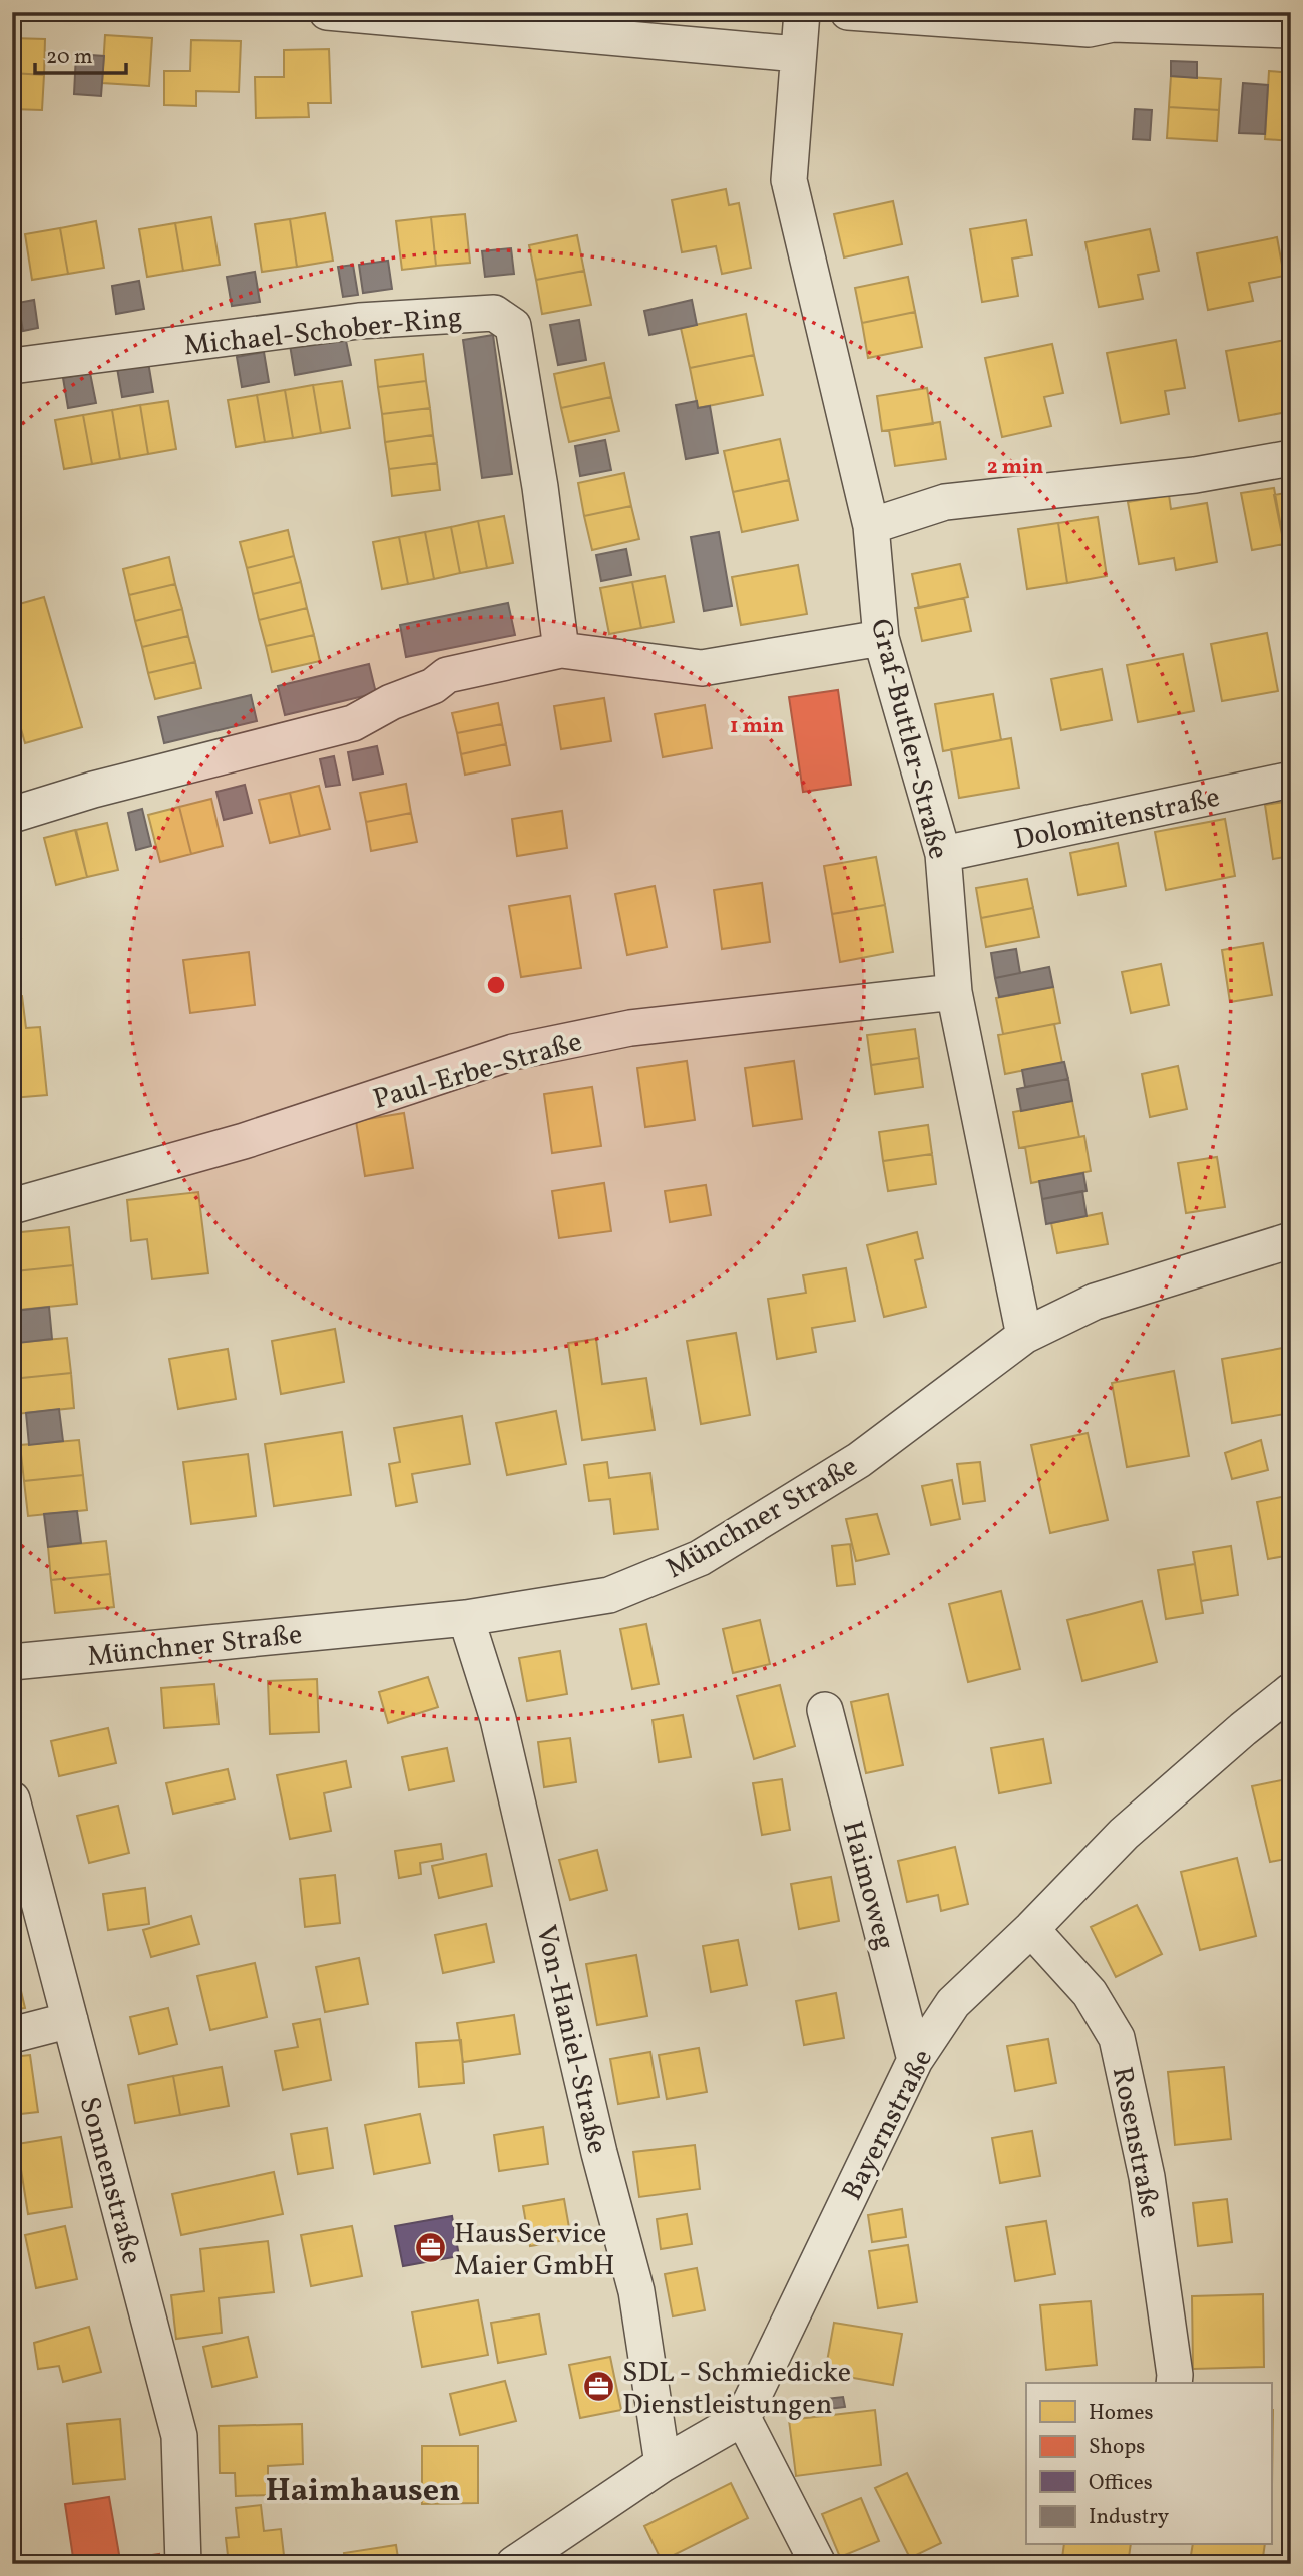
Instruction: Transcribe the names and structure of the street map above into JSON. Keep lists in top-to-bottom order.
{
  "streets": {
    "street": [
      "Michael-Schober-Ring",
      "Graf-Buttler-Straße",
      "Dolomitenstraße",
      "Paul-Erbe-Straße",
      "Münchner Straße",
      "Haimoweg",
      "Von-Haniel-Straße",
      "Bayernstraße",
      "Rosenstraße",
      "Sonnenstraße"
    ]
  },
  "crossings": [
    ["Graf-Buttler-Straße", "Dolomitenstraße"],
    ["Graf-Buttler-Straße", "Paul-Erbe-Straße"],
    ["Graf-Buttler-Straße", "Münchner Straße"],
    ["Münchner Straße", "Von-Haniel-Straße"],
    ["Haimoweg", "Bayernstraße"],
    ["Bayernstraße", "Rosenstraße"]
  ],
  "districts": ["Haimhausen"],
  "places": {
    "office": ["HausService Maier GmbH", "SDL - Schmiedicke Dienstleistungen"]
  },
  "legend": [
    "Homes",
    "Shops",
    "Offices",
    "Industry"
  ],
  "scale_bar": "20 m",
  "rings": ["2 min", "1 min"]
}
